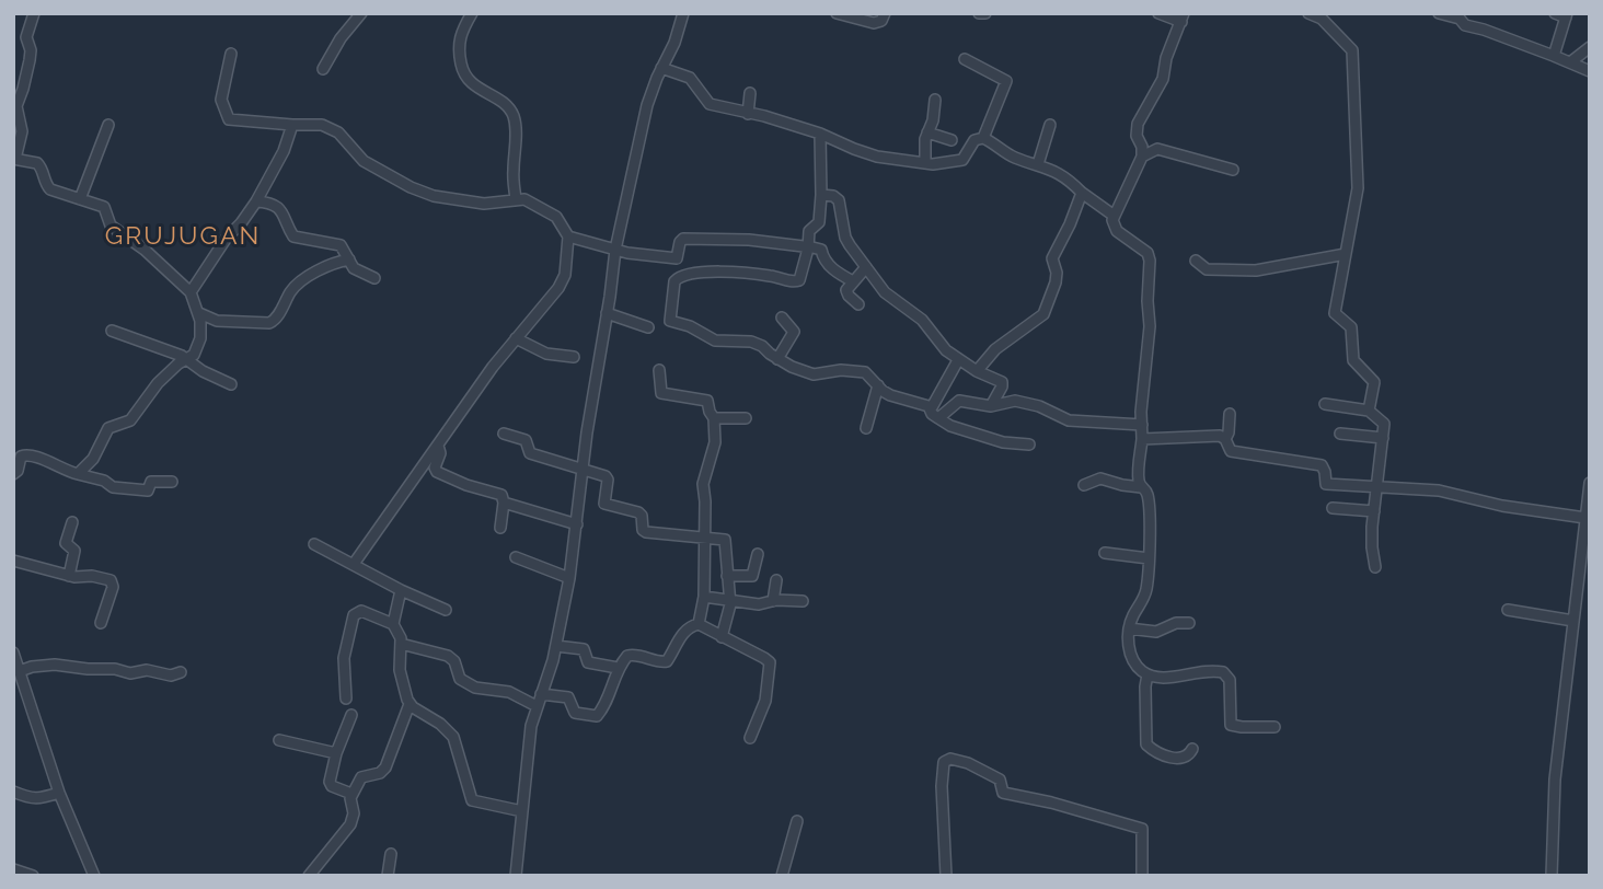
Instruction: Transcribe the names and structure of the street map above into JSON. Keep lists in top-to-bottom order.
{
  "districts": ["GRUJUGAN"]
}
